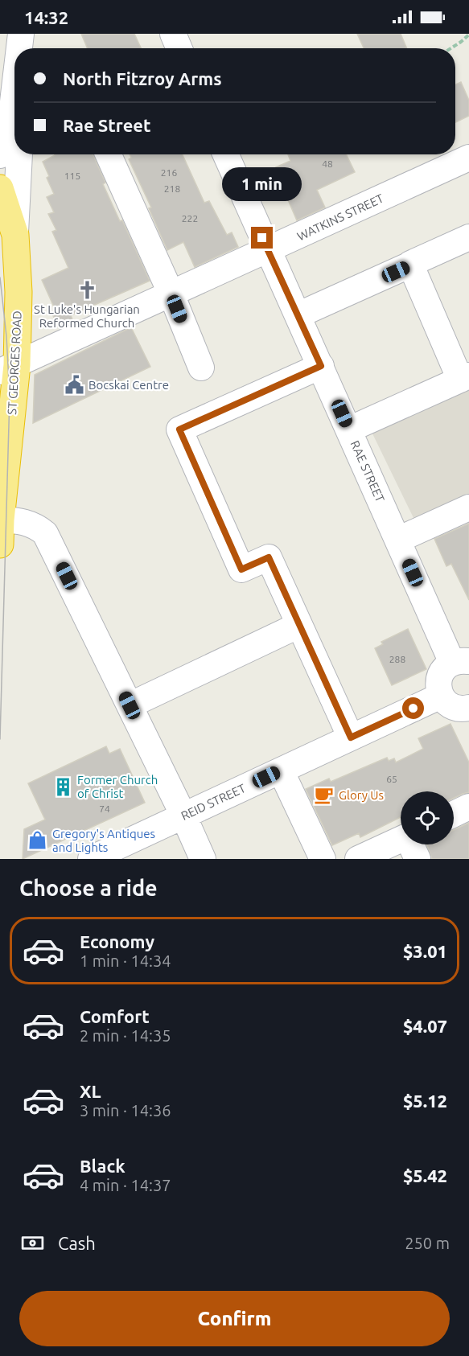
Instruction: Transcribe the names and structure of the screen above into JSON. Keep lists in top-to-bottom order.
{
  "streets": {
    "highway": ["ST GEORGES ROAD"],
    "street": ["WATKINS STREET", "RAE STREET", "REID STREET"]
  },
  "crossings": [
    ["WATKINS STREET", "ST GEORGES ROAD"],
    ["WATKINS STREET", "RAE STREET"]
  ],
  "places": {
    "church": ["St Luke's Hungarian Reformed Church"],
    "public building": ["Bocskai Centre"],
    "building": ["Former Church of Christ"],
    "cafe": ["Glory Us"],
    "shop": ["Gregory's Antiques and Lights"]
  },
  "house_numbers": [
    "48",
    "216",
    "115",
    "218",
    "222",
    "288",
    "65",
    "74"
  ],
  "page": {
    "status": "14:32",
    "banner": ["North Fitzroy Arms", "Rae Street"],
    "bubble": "1 min",
    "heading": "Choose a ride",
    "list": [
      {
        "name": "Economy",
        "note": "1 min · 14:34",
        "value": "$3.01"
      },
      {
        "name": "Comfort",
        "note": "2 min · 14:35",
        "value": "$4.07"
      },
      {
        "name": "XL",
        "note": "3 min · 14:36",
        "value": "$5.12"
      },
      {
        "name": "Black",
        "note": "4 min · 14:37",
        "value": "$5.42"
      }
    ],
    "pay": ["Cash", "250 m"],
    "buttons": "Confirm"
  }
}
